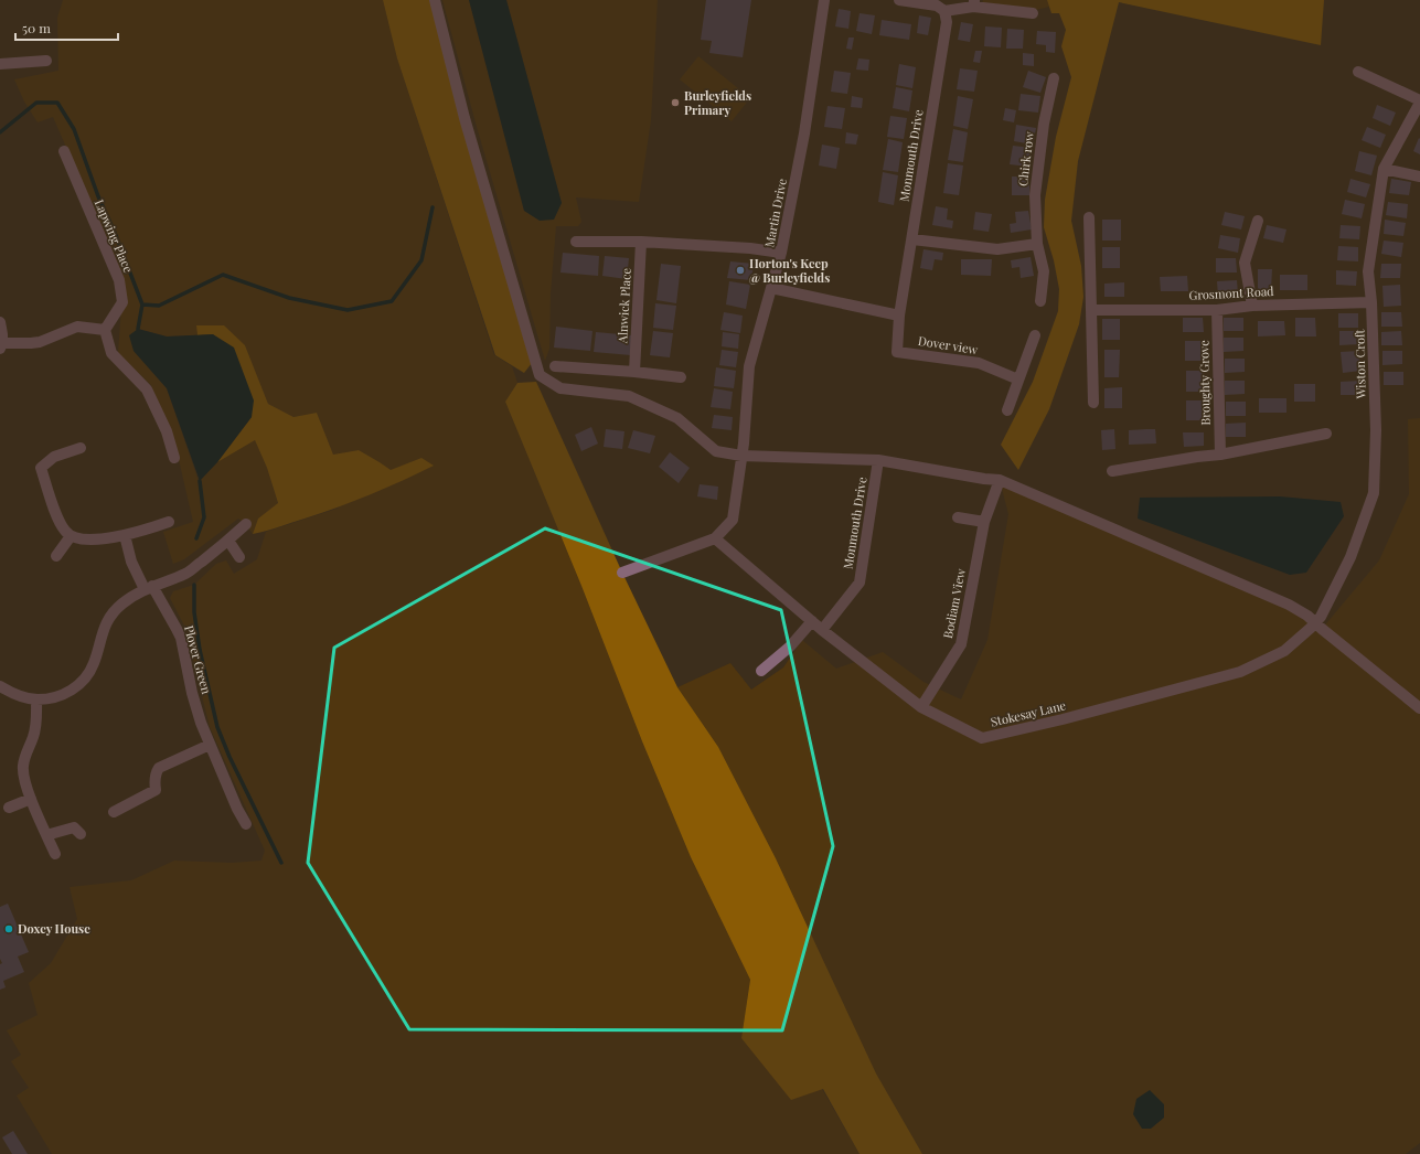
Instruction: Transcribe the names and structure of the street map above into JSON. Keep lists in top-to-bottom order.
{
  "streets": {
    "street": [
      "Monmouth Drive",
      "Chirk row",
      "Martin Drive",
      "Lapwing Place",
      "Grosmont Road",
      "Alnwick Place",
      "Dover view",
      "Wiston Croft",
      "Broughty Grove",
      "Bodiam View",
      "Plover Green",
      "Stokesay Lane"
    ]
  },
  "crossings": [
    ["Monmouth Drive", "Dover view"],
    ["Monmouth Drive", "Stokesay Lane"],
    ["Martin Drive", "Stokesay Lane"],
    ["Grosmont Road", "Wiston Croft"],
    ["Grosmont Road", "Broughty Grove"],
    ["Wiston Croft", "Stokesay Lane"],
    ["Bodiam View", "Stokesay Lane"]
  ],
  "places": ["Burleyfields Primary", "Horton's Keep @ Burleyfields", "Doxey House"],
  "scale_bar": "50 m"
}
